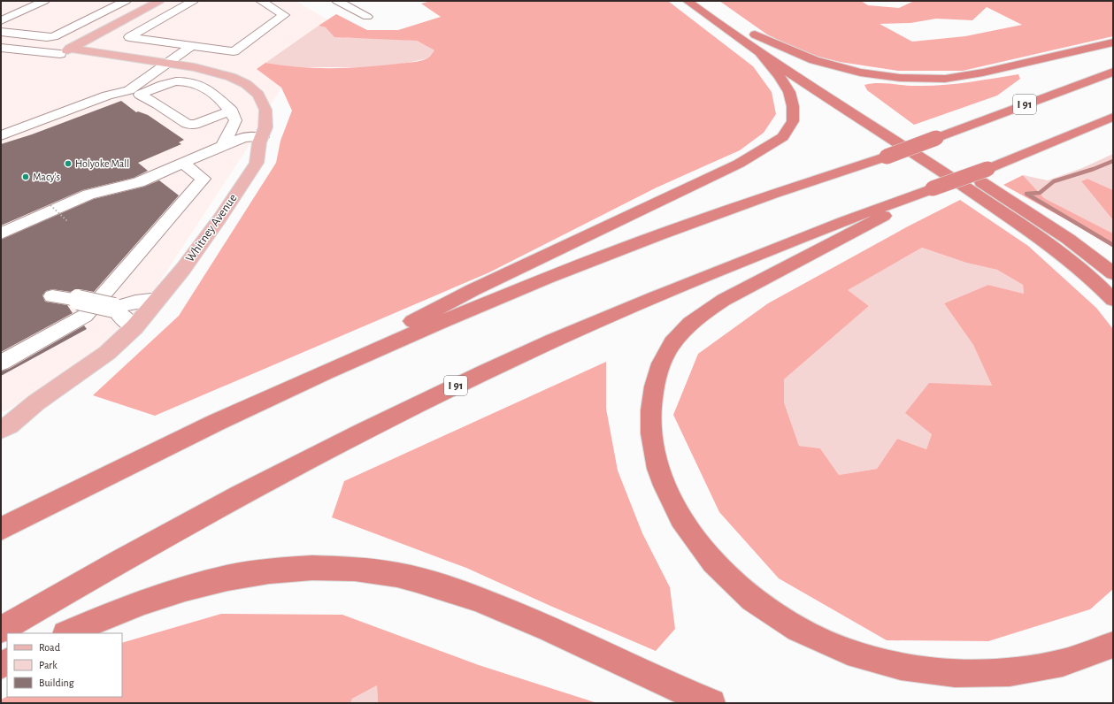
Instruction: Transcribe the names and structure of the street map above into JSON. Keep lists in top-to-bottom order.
{
  "streets": {
    "highway": ["I 91"],
    "main road": ["Whitney Avenue"]
  },
  "places": ["Holyoke Mall", "Macy's"],
  "legend": ["Road", "Park", "Building"]
}
